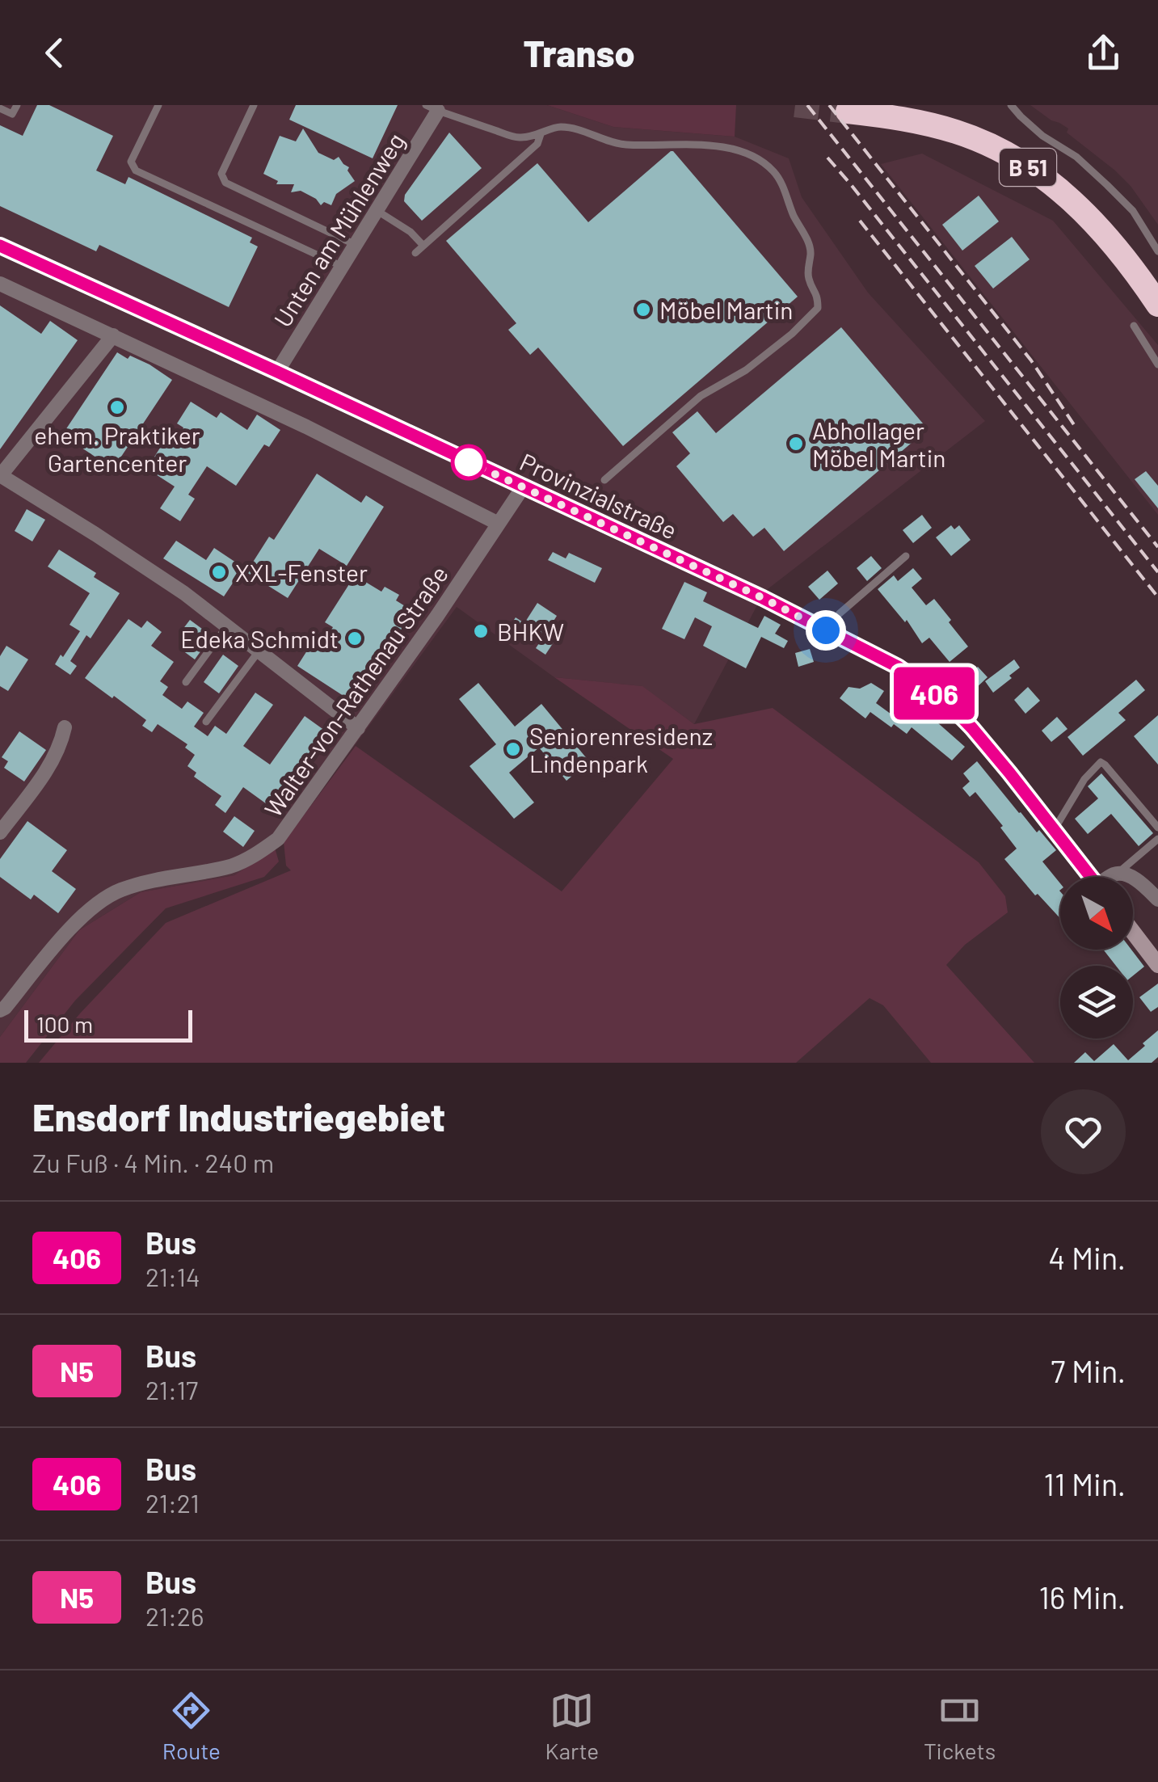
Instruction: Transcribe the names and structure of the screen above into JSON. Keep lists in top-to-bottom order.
{
  "streets": {
    "highway": ["B 51"],
    "main road": ["Provinzialstraße"],
    "street": ["Unten am Mühlenweg", "Walter-von-Rathenau Straße"]
  },
  "crossings": [
    ["Unten am Mühlenweg", "Provinzialstraße"],
    ["Provinzialstraße", "Walter-von-Rathenau Straße"]
  ],
  "places": [
    "Möbel Martin",
    "ehem. Praktiker Gartencenter",
    "Abhollager Möbel Martin",
    "XXL-Fenster",
    "BHKW",
    "Edeka Schmidt",
    "Seniorenresidenz Lindenpark"
  ],
  "lines": ["bus line 406"],
  "scale_bar": "100 m",
  "north": "bottom right",
  "page": {
    "header": "Transo",
    "on_map": "406",
    "scale": "100 m",
    "heading": ["Ensdorf Industriegebiet", "Zu Fuß · 4 Min. · 240 m"],
    "list": [
      {
        "mark": "406",
        "name": "Bus",
        "note": "21:14",
        "value": "4 Min."
      },
      {
        "mark": "N5",
        "name": "Bus",
        "note": "21:17",
        "value": "7 Min."
      },
      {
        "mark": "406",
        "name": "Bus",
        "note": "21:21",
        "value": "11 Min."
      },
      {
        "mark": "N5",
        "name": "Bus",
        "note": "21:26",
        "value": "16 Min."
      }
    ],
    "tabs": ["Route", "Karte", "Tickets"]
  }
}
